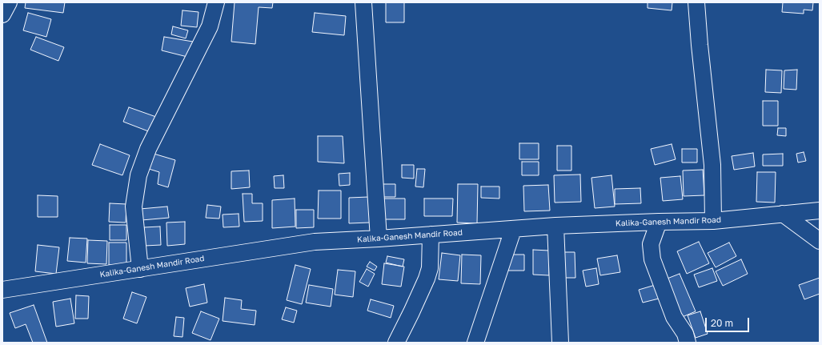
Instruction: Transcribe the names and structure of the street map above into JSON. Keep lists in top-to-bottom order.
{
  "streets": {
    "street": ["Kalika-Ganesh Mandir Road"]
  },
  "scale_bar": "20 m"
}
